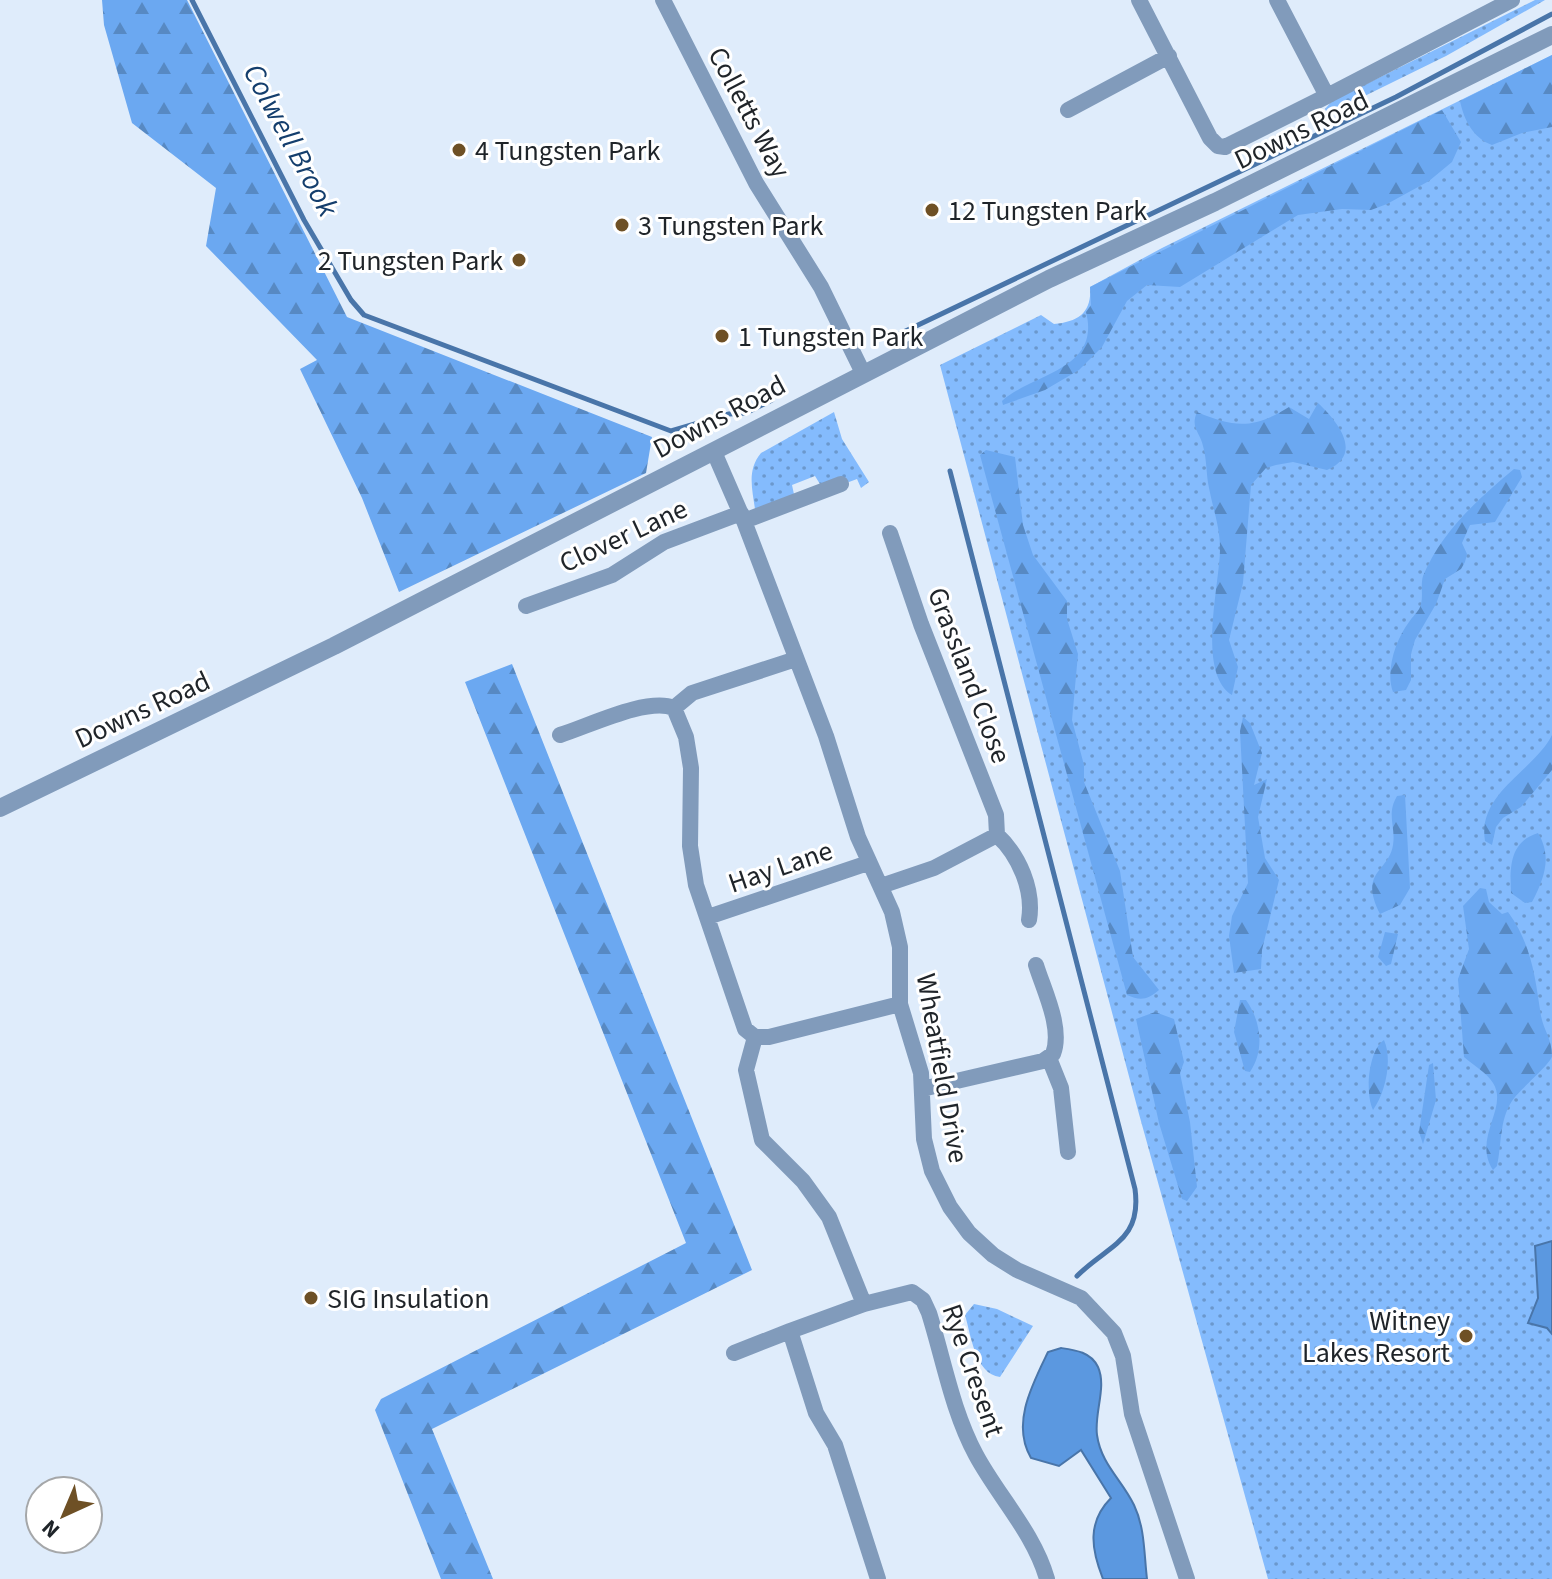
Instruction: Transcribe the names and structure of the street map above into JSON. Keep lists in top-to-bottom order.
{
  "streets": {
    "street": [
      "Colletts Way",
      "Downs Road",
      "Clover Lane",
      "Grassland Close",
      "Hay Lane",
      "Wheatfield Drive",
      "Rye Cresent"
    ]
  },
  "crossings": [
    ["Colletts Way", "Downs Road"],
    ["Downs Road", "Wheatfield Drive"],
    ["Clover Lane", "Wheatfield Drive"],
    ["Hay Lane", "Wheatfield Drive"]
  ],
  "water": ["Colwell Brook"],
  "places": [
    "4 Tungsten Park",
    "12 Tungsten Park",
    "3 Tungsten Park",
    "2 Tungsten Park",
    "1 Tungsten Park",
    "SIG Insulation",
    "Witney Lakes Resort"
  ],
  "north": "bottom left"
}
